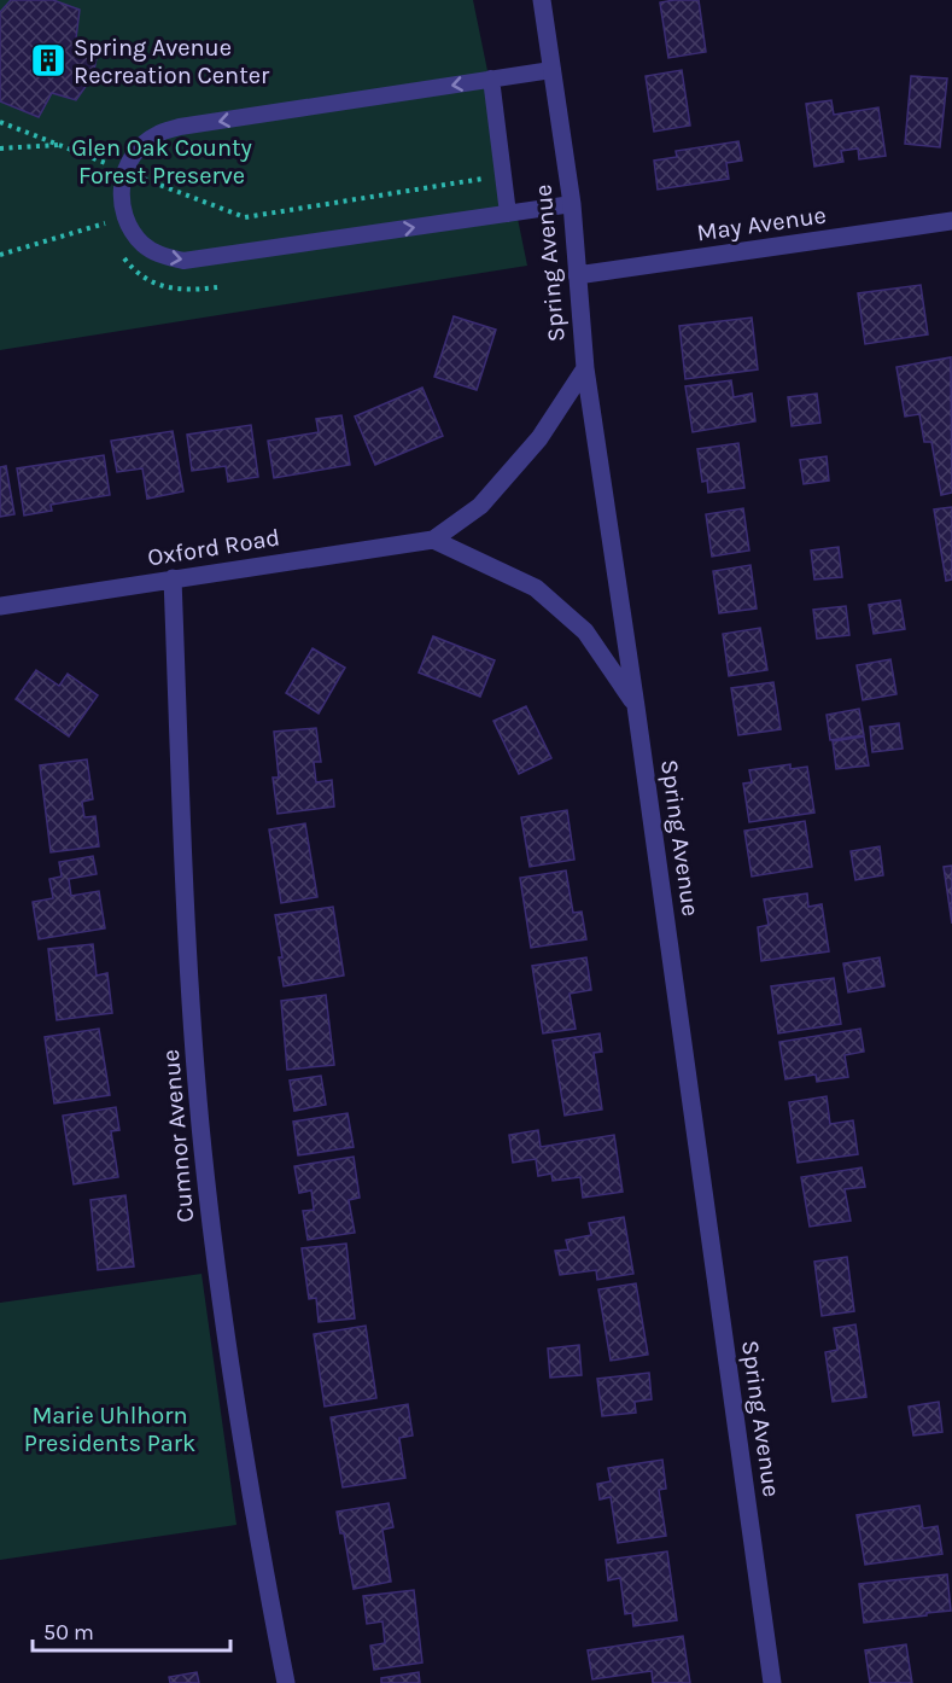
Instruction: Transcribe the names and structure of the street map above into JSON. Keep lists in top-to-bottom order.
{
  "streets": {
    "street": [
      "May Avenue",
      "Spring Avenue",
      "Oxford Road",
      "Cumnor Avenue"
    ]
  },
  "crossings": [
    ["May Avenue", "Spring Avenue"],
    ["Spring Avenue", "Oxford Road"],
    ["Oxford Road", "Cumnor Avenue"]
  ],
  "parks": ["Glen Oak County Forest Preserve", "Marie Uhlhorn Presidents Park"],
  "places": {
    "building": ["Spring Avenue Recreation Center"]
  },
  "scale_bar": "50 m"
}
